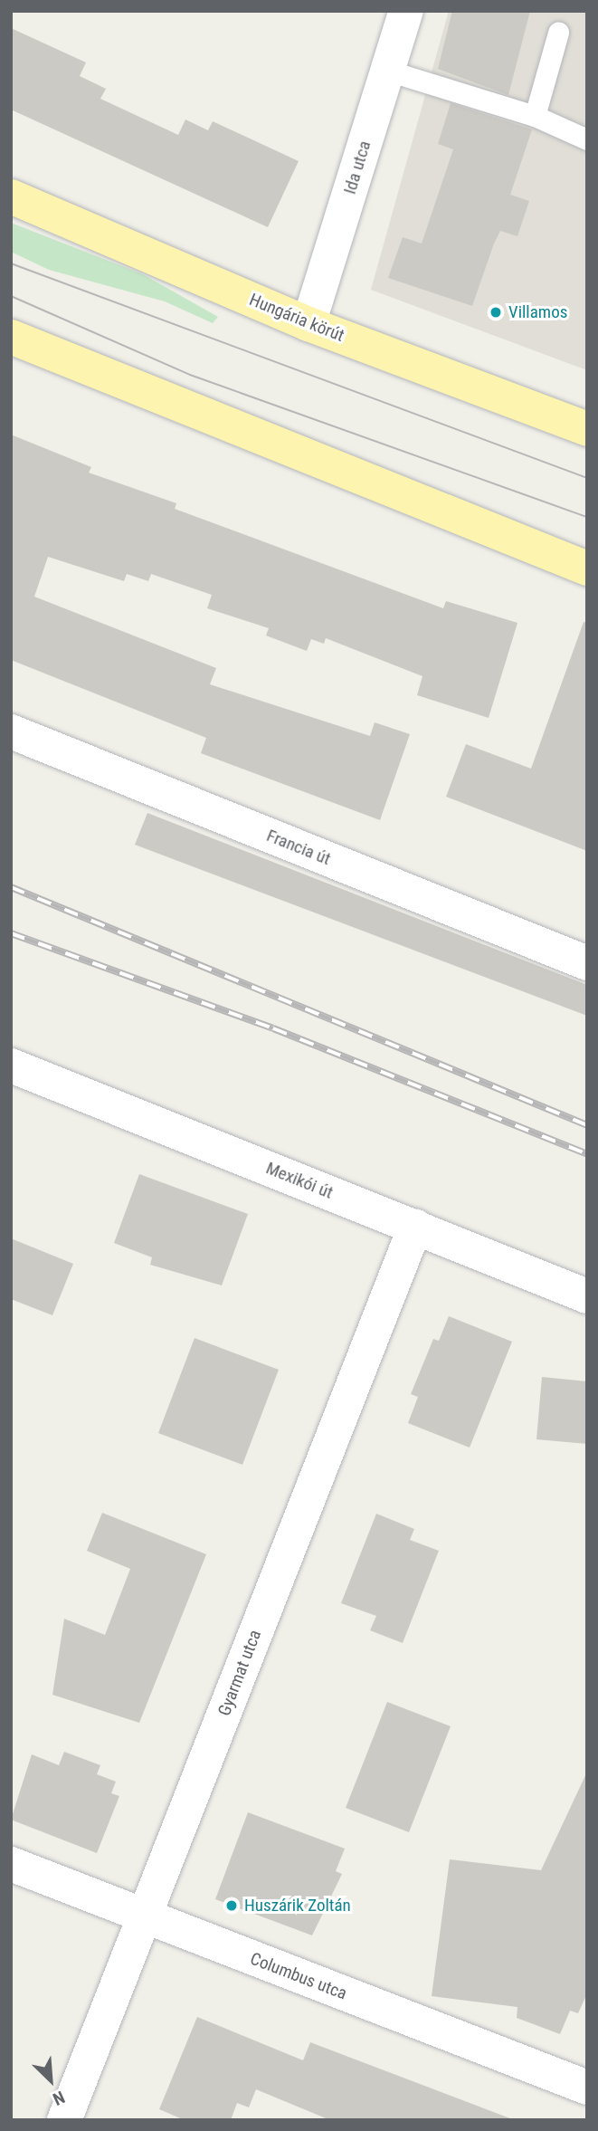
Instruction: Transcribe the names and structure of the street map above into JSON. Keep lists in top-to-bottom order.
{
  "streets": {
    "main road": ["Hungária körút"],
    "street": [
      "Ida utca",
      "Francia út",
      "Mexikói út",
      "Gyarmat utca",
      "Columbus utca"
    ]
  },
  "crossings": [
    ["Ida utca", "Hungária körút"],
    ["Mexikói út", "Gyarmat utca"],
    ["Gyarmat utca", "Columbus utca"]
  ],
  "places": ["Villamos", "Huszárik Zoltán"],
  "north": "bottom right"
}
